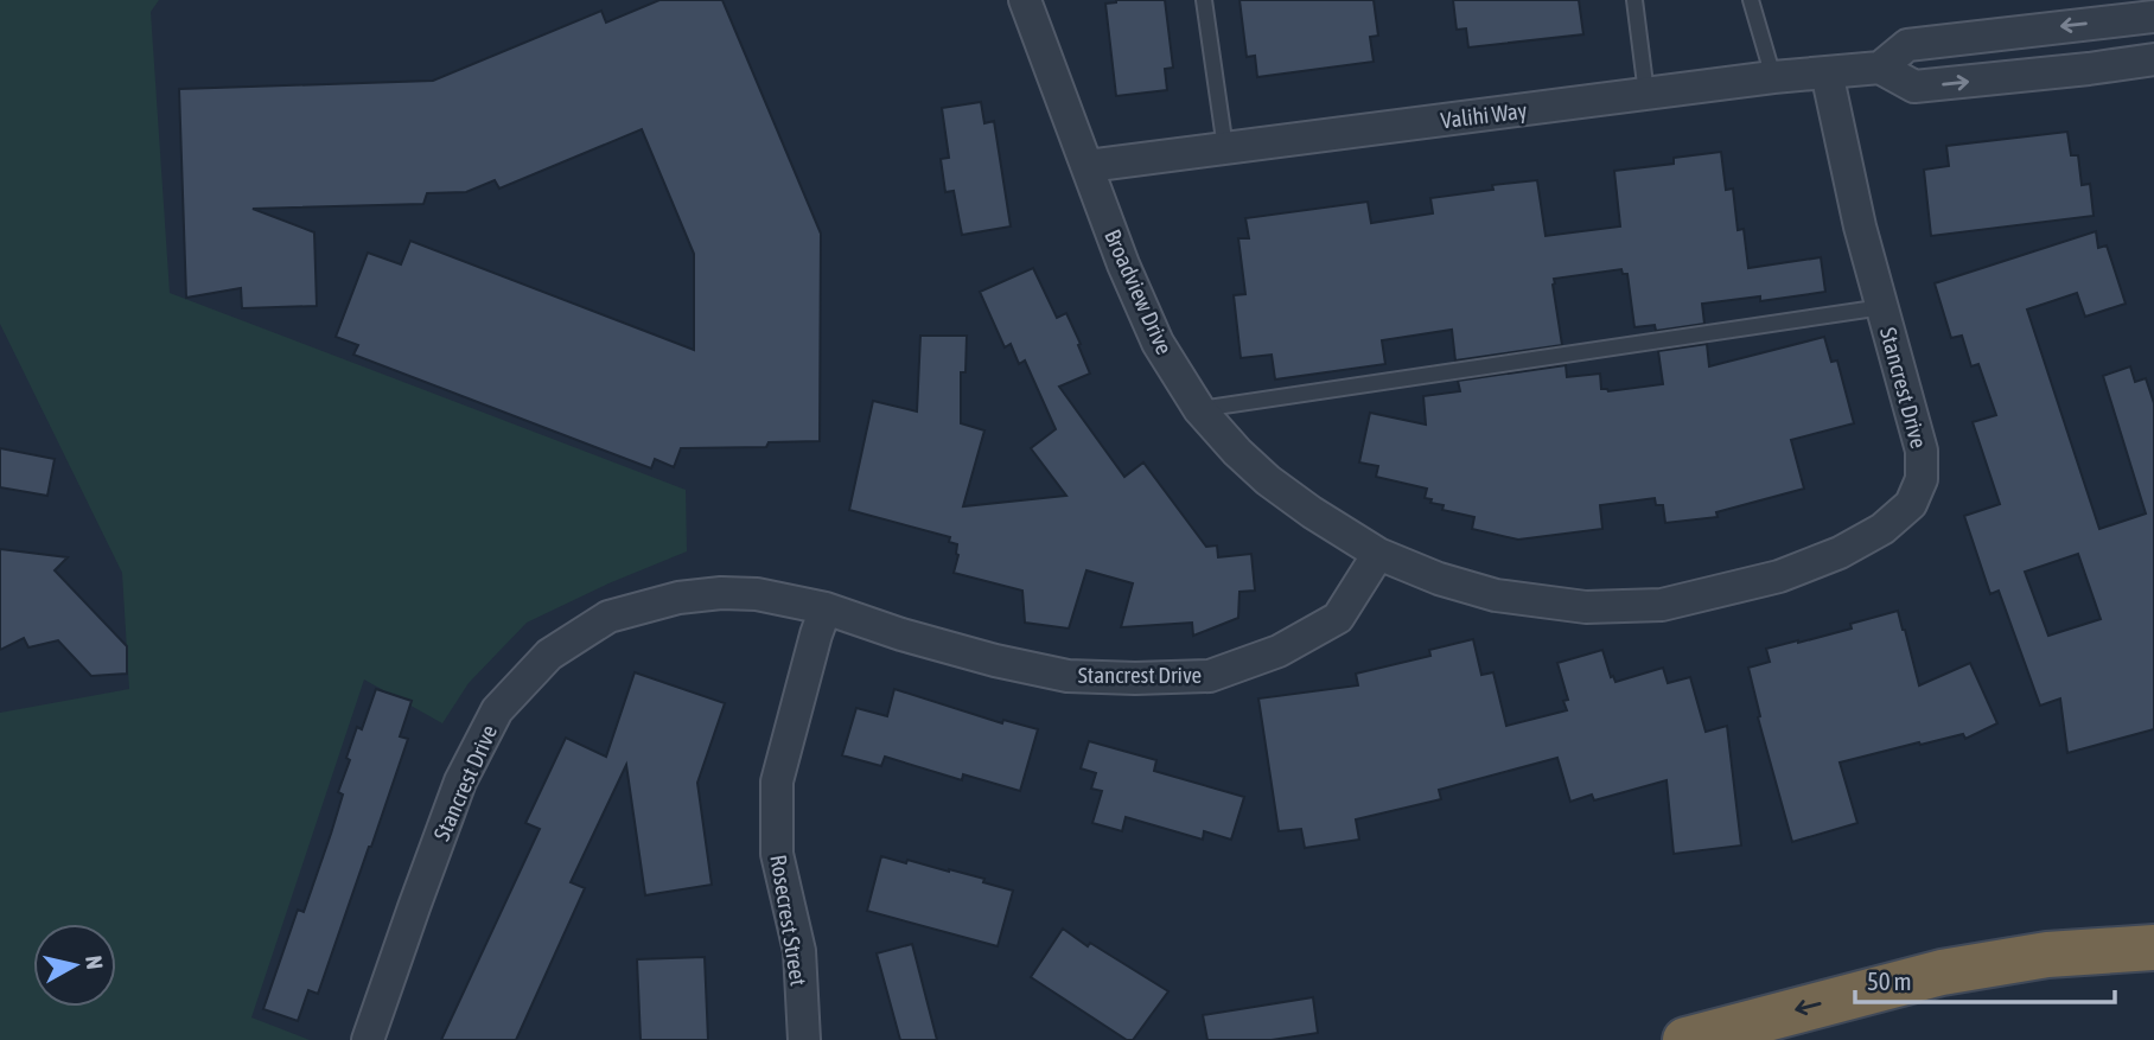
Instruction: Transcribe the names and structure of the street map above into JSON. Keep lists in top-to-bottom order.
{
  "streets": {
    "street": [
      "Valihi Way",
      "Broadview Drive",
      "Stancrest Drive",
      "Rosecrest Street"
    ]
  },
  "crossings": [
    ["Valihi Way", "Broadview Drive"],
    ["Valihi Way", "Stancrest Drive"],
    ["Broadview Drive", "Stancrest Drive"],
    ["Stancrest Drive", "Rosecrest Street"]
  ],
  "scale_bar": "50 m",
  "north": "right"
}
